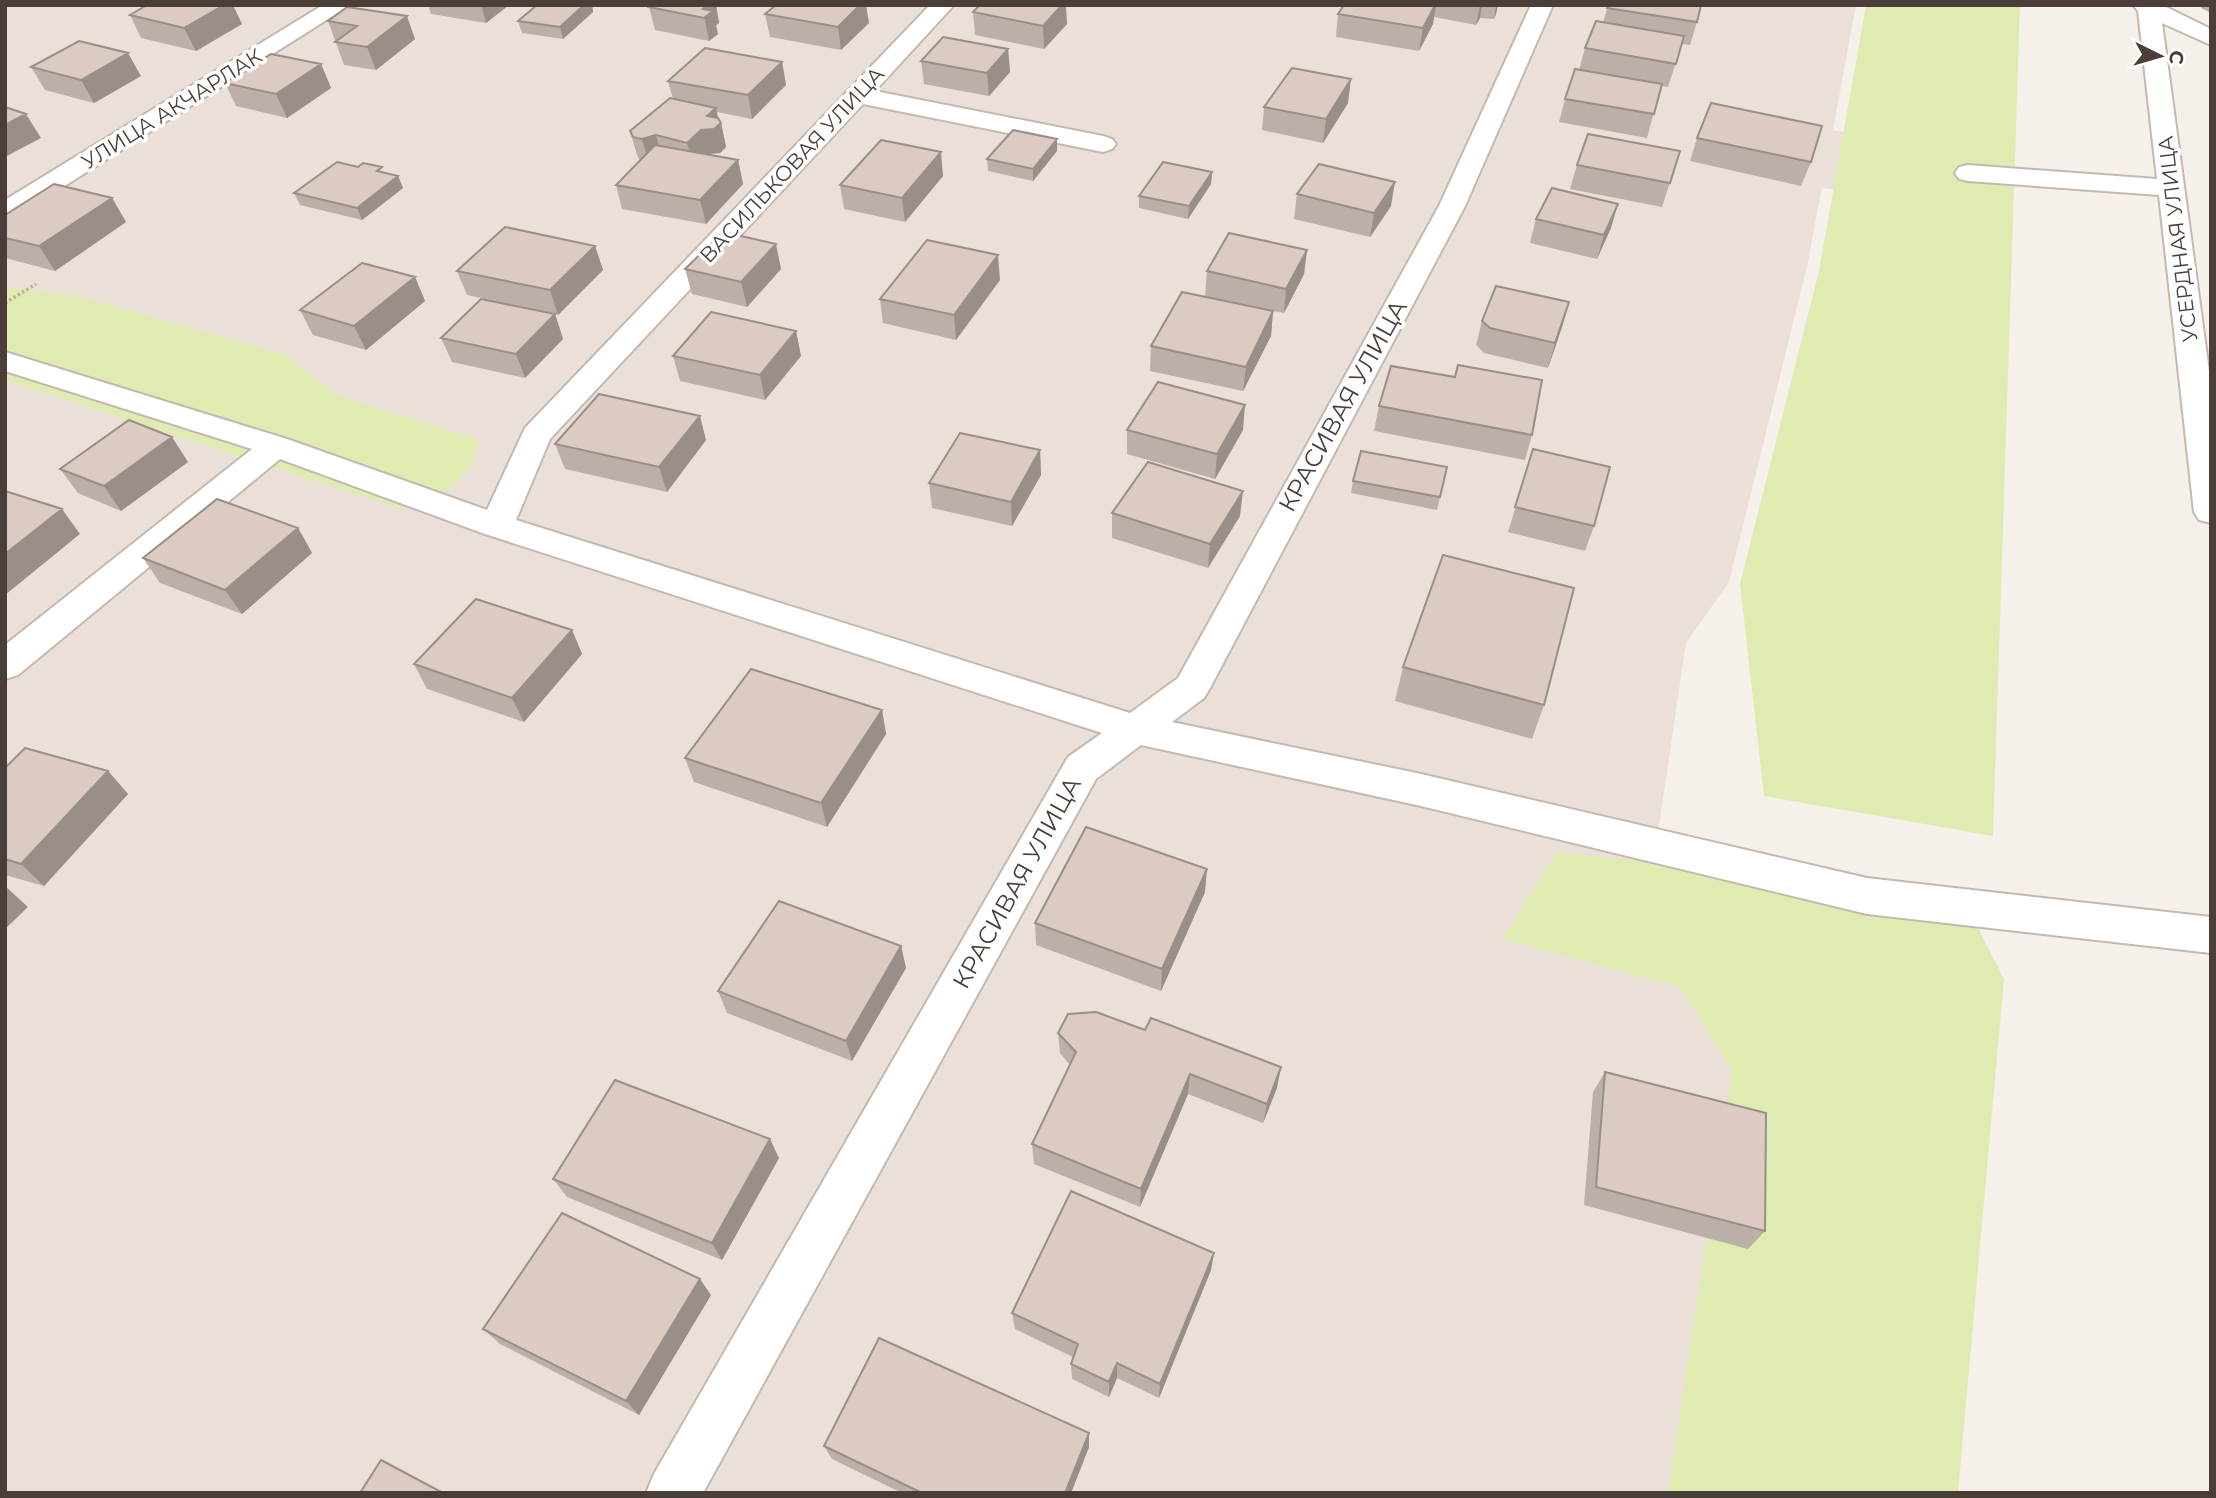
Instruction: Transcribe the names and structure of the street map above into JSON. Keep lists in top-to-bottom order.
{
  "streets": {
    "street": [
      "УЛИЦА АКЧАРЛАК",
      "ВАСИЛЬКОВАЯ УЛИЦА",
      "УСЕРДНАЯ УЛИЦА",
      "КРАСИВАЯ УЛИЦА"
    ]
  },
  "north": "right"
}
